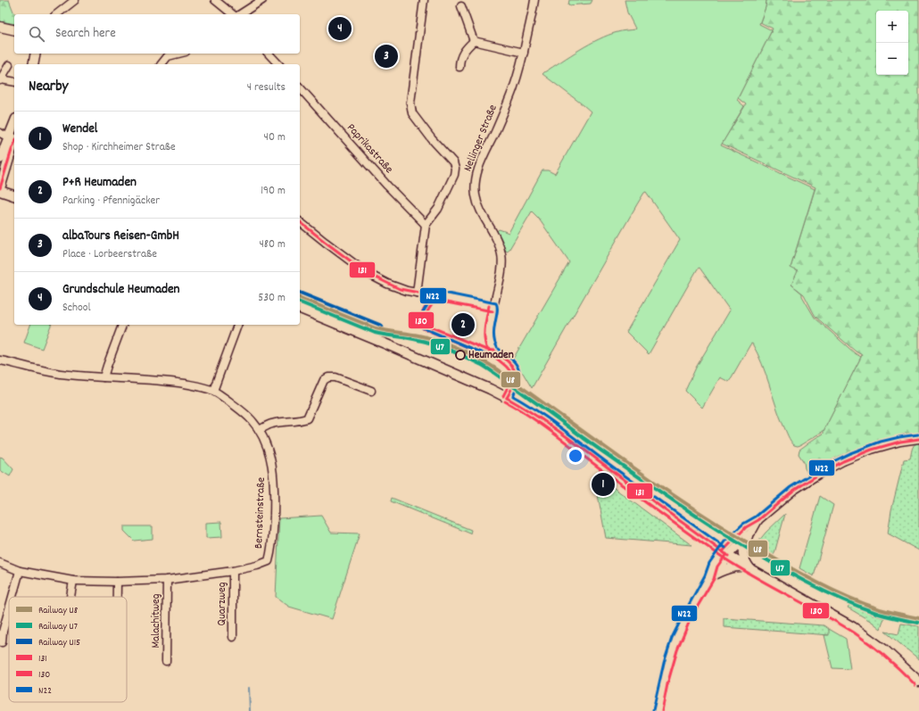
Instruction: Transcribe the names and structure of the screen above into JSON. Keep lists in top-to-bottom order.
{
  "streets": {
    "street": [
      "Nellinger Straße",
      "Paprikastraße",
      "Bernsteinstraße",
      "Quarzweg",
      "Malachitweg"
    ]
  },
  "crossings": [
    ["Bernsteinstraße", "Quarzweg"],
    ["Bernsteinstraße", "Malachitweg"]
  ],
  "places": ["Heumaden"],
  "lines": [
    "transit line 131",
    "transit line N22",
    "rail line U15",
    "transit line 130",
    "rail line U8",
    "rail line U7"
  ],
  "legend": [
    "Railway U8",
    "Railway U7",
    "Railway U15",
    "131",
    "130",
    "N22"
  ],
  "page": {
    "map_buttons": ["+", "−"],
    "search": "Search here",
    "pins": [
      "4",
      "3",
      "2",
      "1"
    ],
    "heading": ["Nearby", "4 results"],
    "list": [
      {
        "mark": "1",
        "name": "Wendel",
        "note": "Shop · Kirchheimer Straße",
        "value": "40 m"
      },
      {
        "mark": "2",
        "name": "P+R Heumaden",
        "note": "Parking · Pfennigäcker",
        "value": "190 m"
      },
      {
        "mark": "3",
        "name": "albaTours Reisen-GmbH",
        "note": "Place · Lorbeerstraße",
        "value": "480 m"
      },
      {
        "mark": "4",
        "name": "Grundschule Heumaden",
        "note": "School",
        "value": "530 m"
      }
    ]
  }
}
